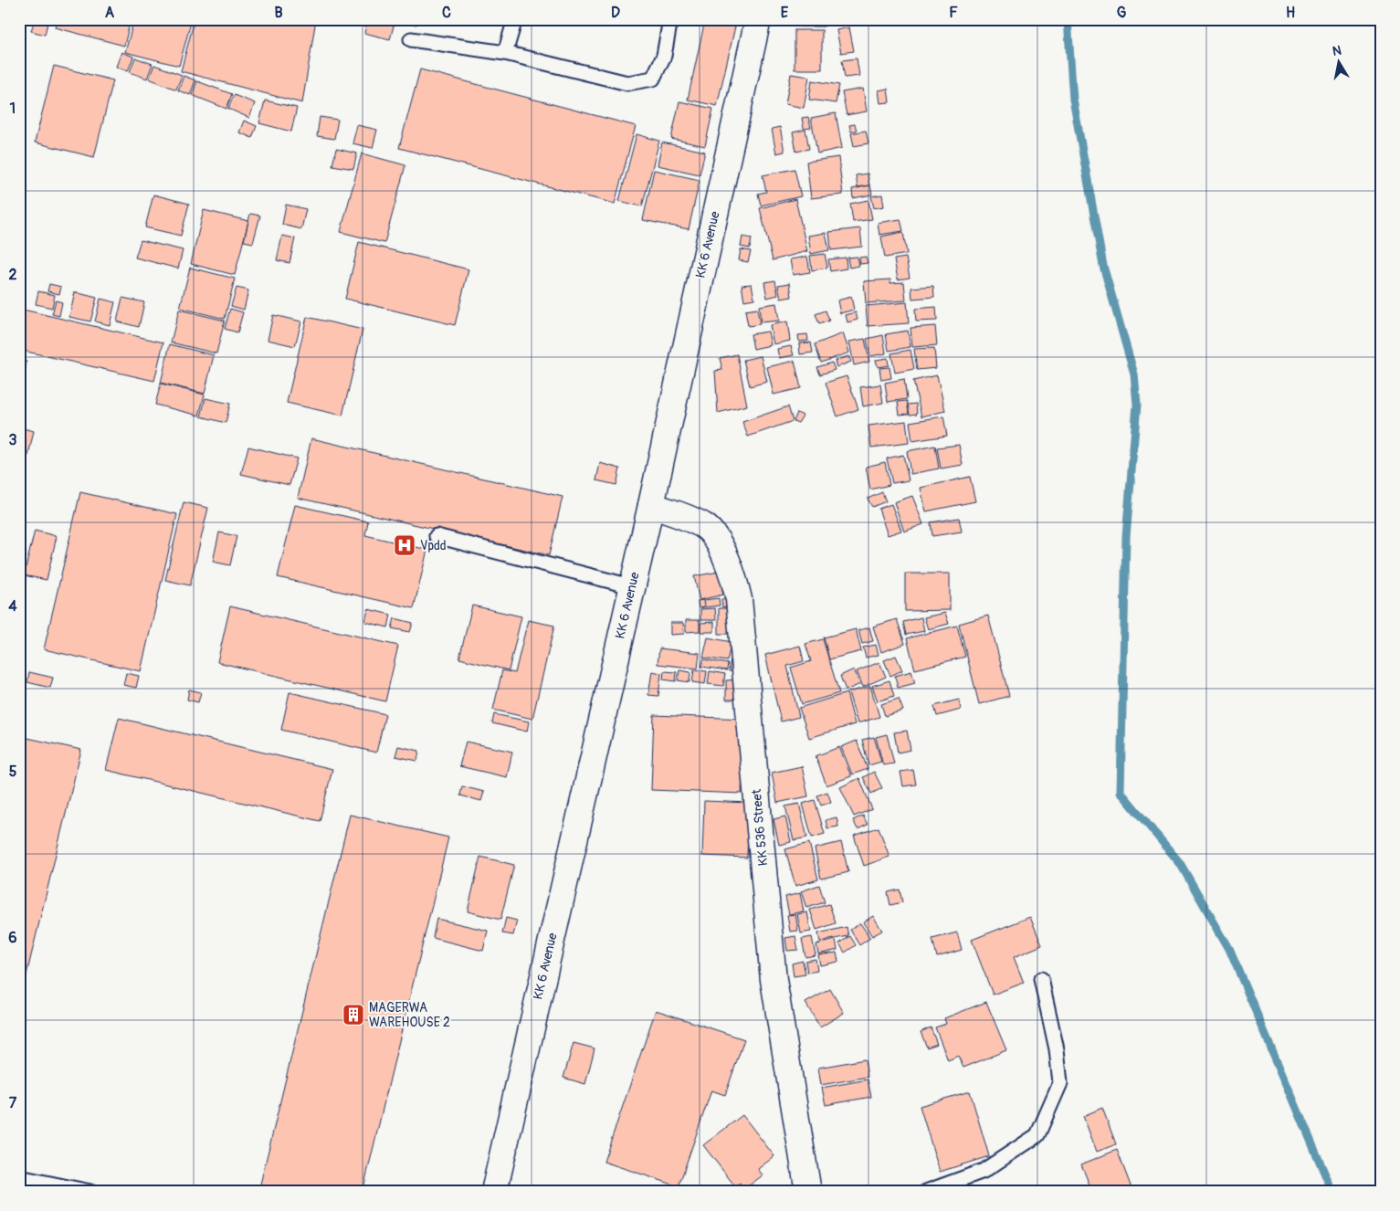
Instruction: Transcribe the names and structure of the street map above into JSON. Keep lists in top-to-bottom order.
{
  "streets": {
    "main road": ["KK 6 Avenue", "KK 536 Street"]
  },
  "crossings": [
    ["KK 6 Avenue", "KK 536 Street"]
  ],
  "places": {
    "hospital": ["Vpdd"],
    "building": ["MAGERWA WAREHOUSE 2"]
  },
  "north": "top",
  "grid": {
    "columns": [
      "A",
      "B",
      "C",
      "D",
      "E",
      "F",
      "G",
      "H"
    ],
    "rows": [
      "1",
      "2",
      "3",
      "4",
      "5",
      "6",
      "7"
    ]
  }
}
